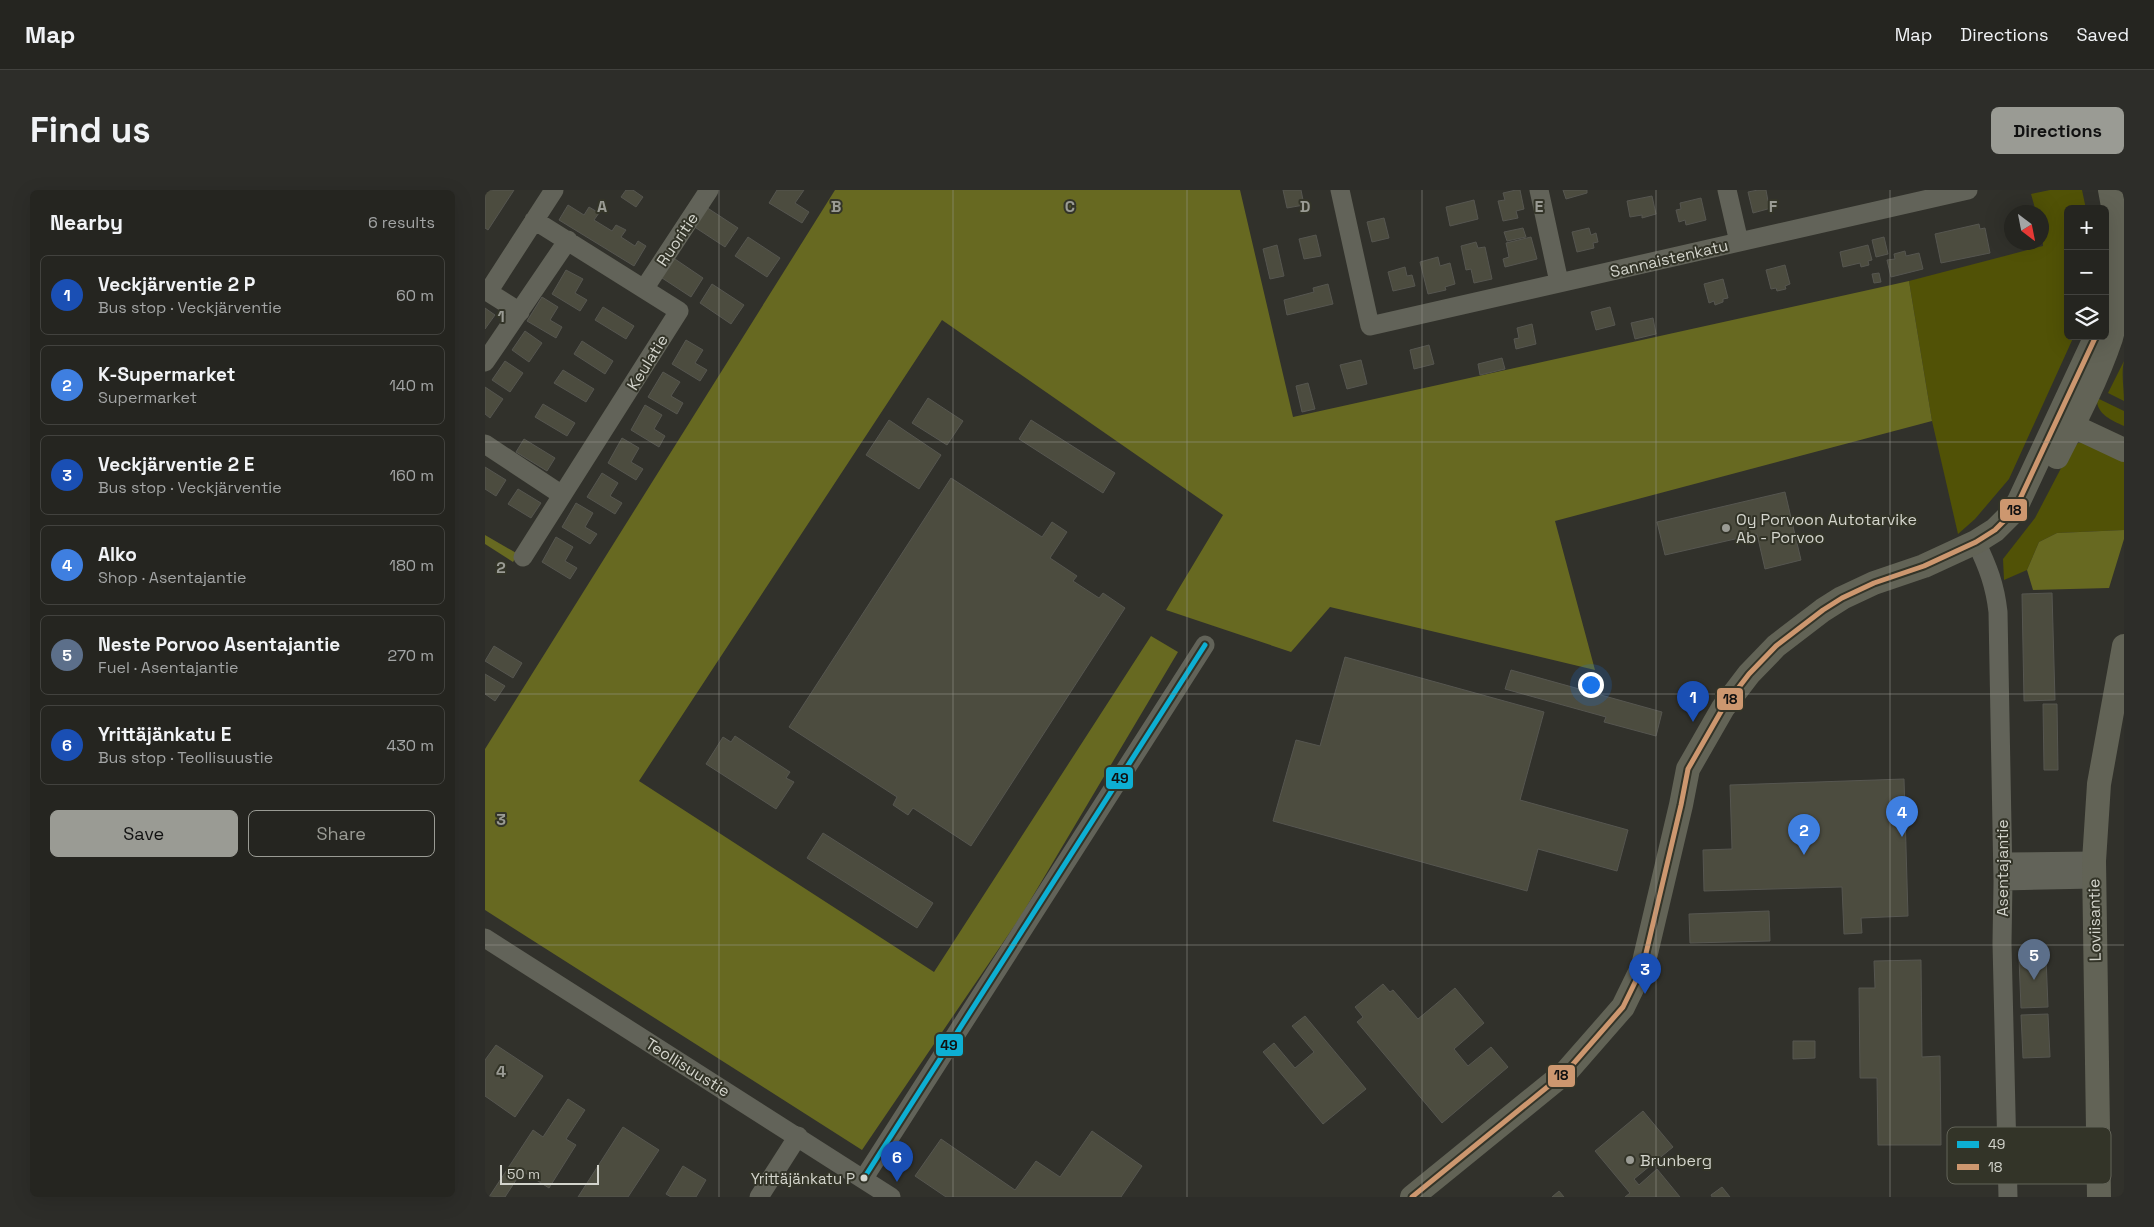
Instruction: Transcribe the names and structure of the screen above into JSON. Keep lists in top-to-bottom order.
{
  "streets": {
    "main road": ["Loviisantie"],
    "street": [
      "Ruoritie",
      "Sannaistenkatu",
      "Keulatie",
      "Asentajantie",
      "Teollisuustie"
    ]
  },
  "crossings": [
    ["Ruoritie", "Keulatie"]
  ],
  "places": ["Oy Porvoon Autotarvike Ab - Porvoo", "Brunberg", "Yrittäjänkatu P"],
  "lines": ["transit line 18", "transit line 49"],
  "legend": ["49", "18"],
  "scale_bar": "50 m",
  "north": "bottom right",
  "page": {
    "header": "Map",
    "nav": ["Map", "Directions", "Saved"],
    "buttons": [
      "Directions",
      ["Save", "Share"]
    ],
    "title": "Find us",
    "heading": ["Nearby", "6 results"],
    "map_buttons": ["+", "−"],
    "list": [
      {
        "mark": "1",
        "name": "Veckjärventie 2 P",
        "note": "Bus stop · Veckjärventie",
        "value": "60 m"
      },
      {
        "mark": "2",
        "name": "K-Supermarket",
        "note": "Supermarket",
        "value": "140 m"
      },
      {
        "mark": "3",
        "name": "Veckjärventie 2 E",
        "note": "Bus stop · Veckjärventie",
        "value": "160 m"
      },
      {
        "mark": "4",
        "name": "Alko",
        "note": "Shop · Asentajantie",
        "value": "180 m"
      },
      {
        "mark": "5",
        "name": "Neste Porvoo Asentajantie",
        "note": "Fuel · Asentajantie",
        "value": "270 m"
      },
      {
        "mark": "6",
        "name": "Yrittäjänkatu E",
        "note": "Bus stop · Teollisuustie",
        "value": "430 m"
      }
    ],
    "pins": [
      "1",
      "4",
      "2",
      "5",
      "3",
      "6"
    ],
    "scale": "50 m"
  },
  "grid": {
    "columns": [
      "A",
      "B",
      "C",
      "D",
      "E",
      "F"
    ],
    "rows": [
      "1",
      "2",
      "3",
      "4"
    ]
  }
}
